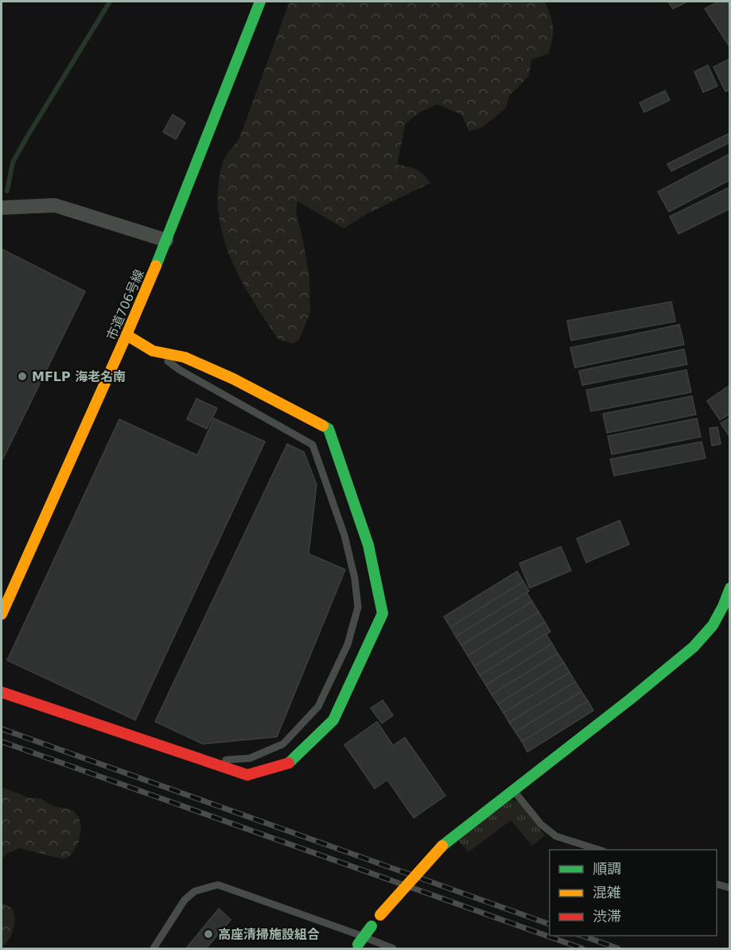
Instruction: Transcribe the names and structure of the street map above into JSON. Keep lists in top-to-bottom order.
{
  "streets": {
    "street": ["市道706号線"]
  },
  "places": ["MFLP 海老名南", "高座清掃施設組合"],
  "legend": ["順調", "混雑", "渋滞"]
}
